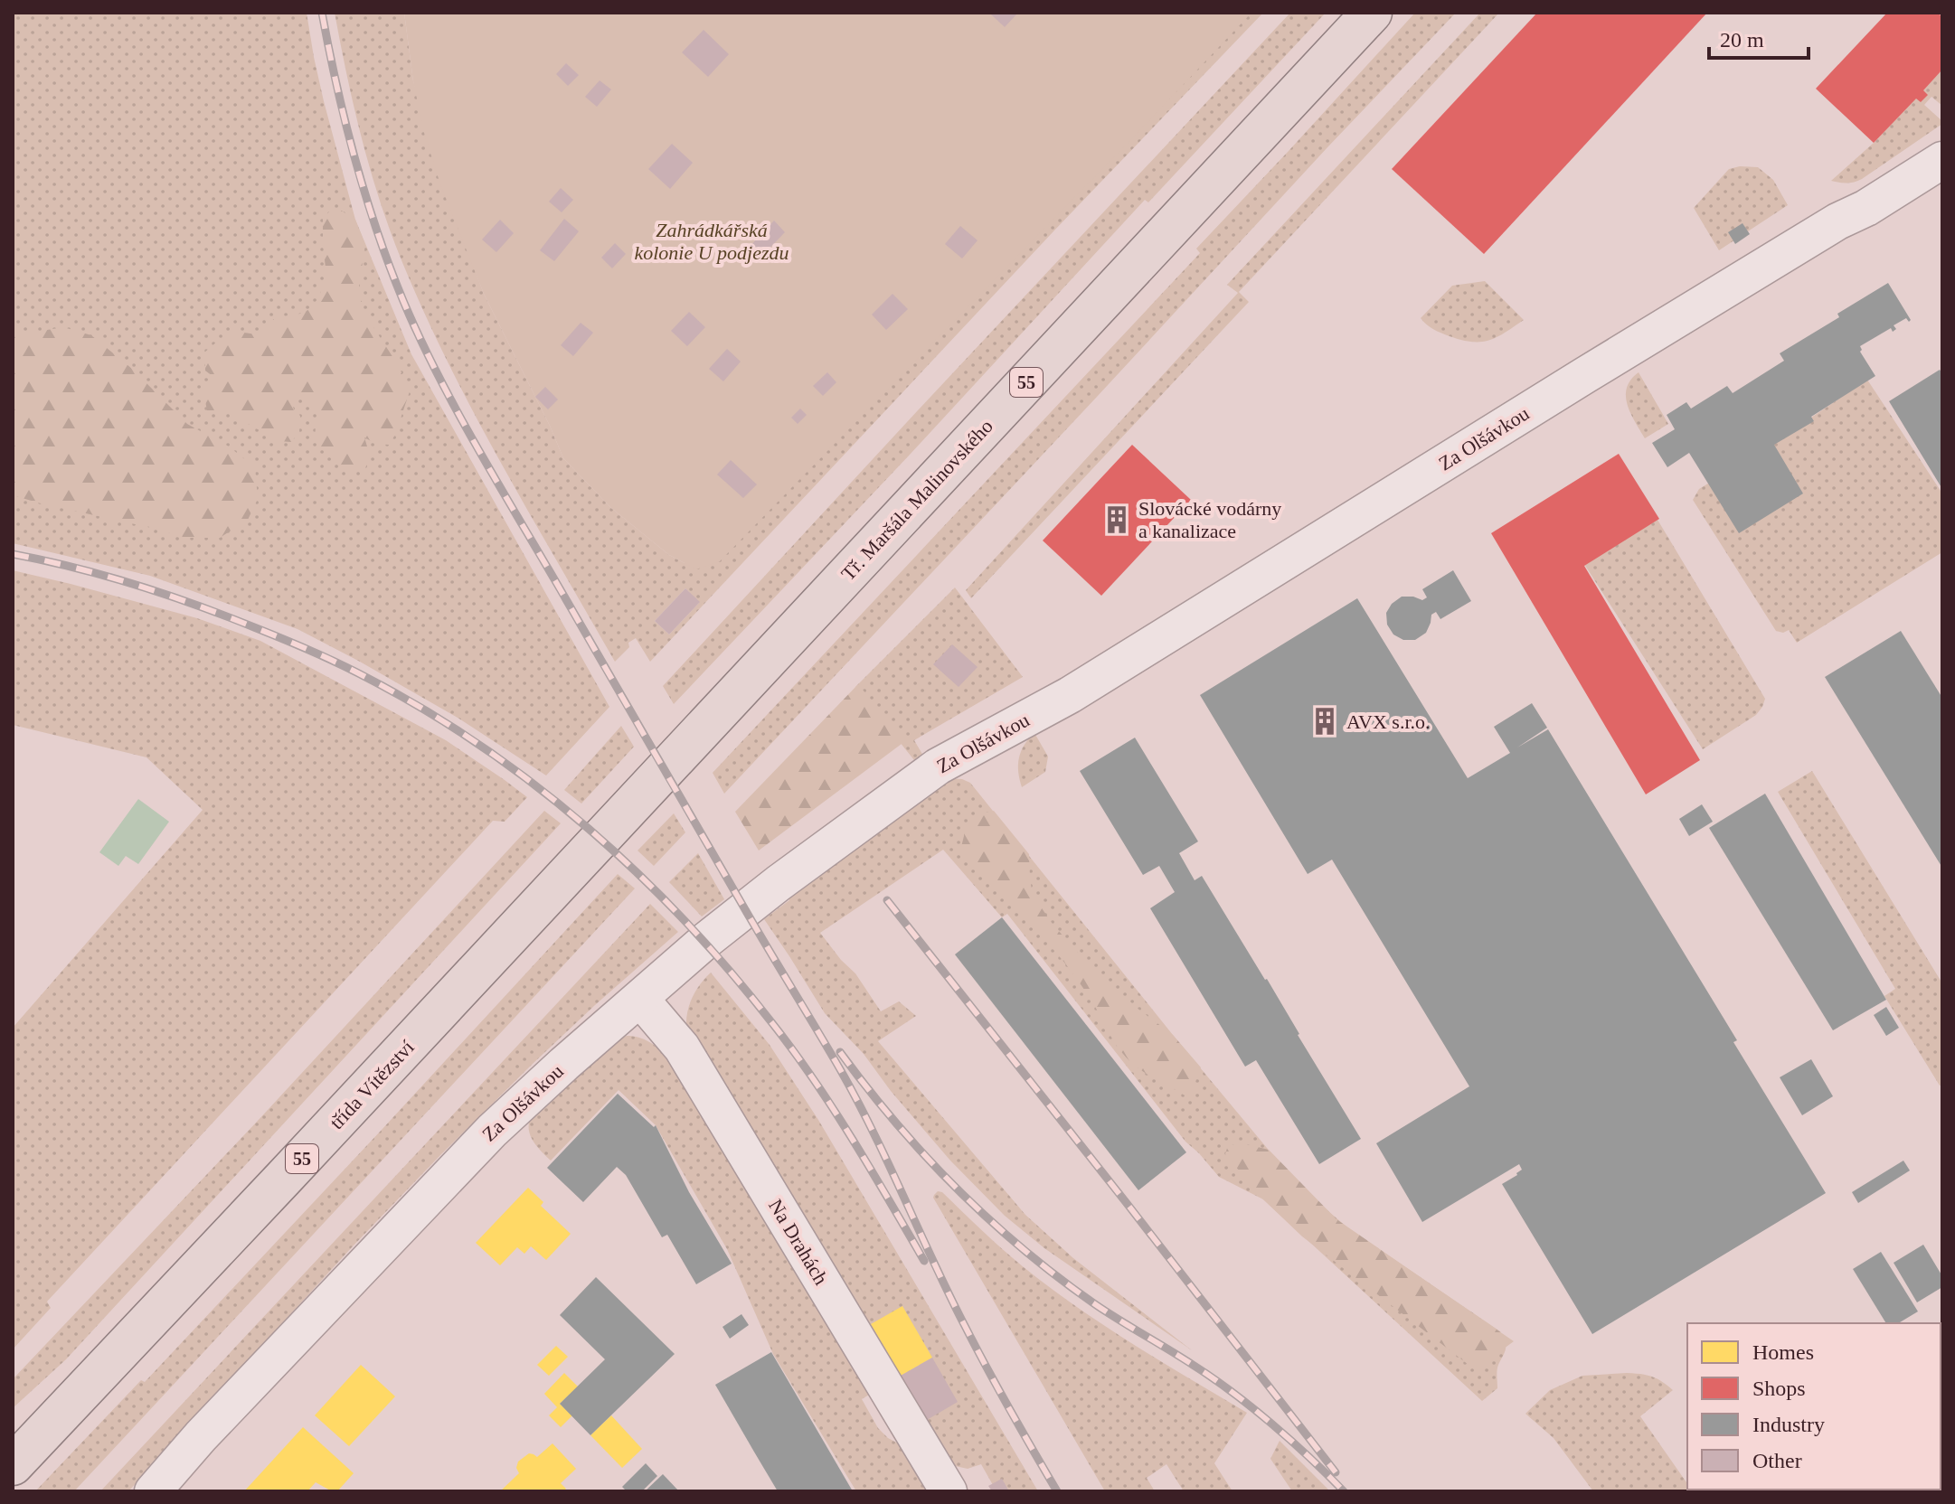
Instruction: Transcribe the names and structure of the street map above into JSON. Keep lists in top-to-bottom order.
{
  "streets": {
    "main road": ["55", "Tř. Maršála Malinovského", "třída Vítězství"],
    "street": ["Za Olšávkou", "Na Drahách"]
  },
  "crossings": [
    ["Za Olšávkou", "Na Drahách"],
    ["Tř. Maršála Malinovského", "třída Vítězství"]
  ],
  "parks": ["Zahrádkářská kolonie U podjezdu"],
  "places": {
    "building": ["Slovácké vodárny a kanalizace", "AVX s.r.o."]
  },
  "legend": [
    "Homes",
    "Shops",
    "Industry",
    "Other"
  ],
  "scale_bar": "20 m"
}
